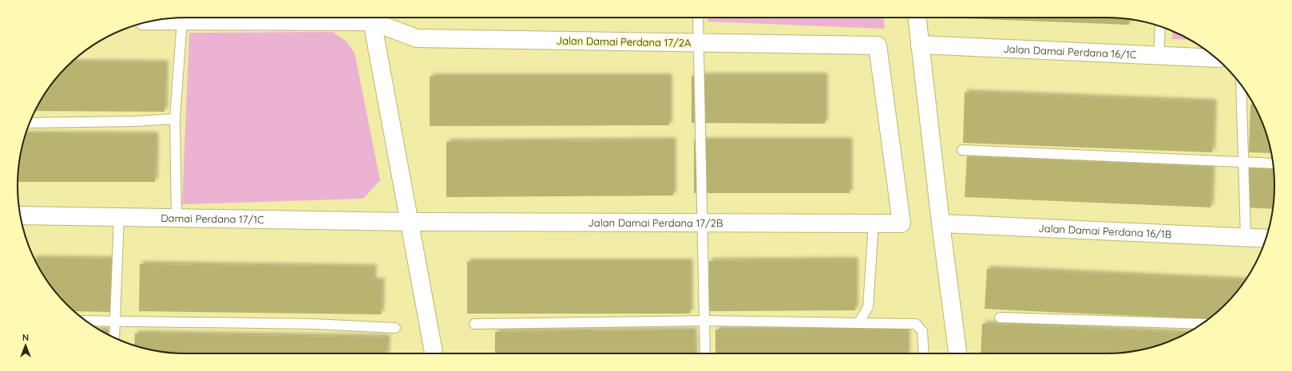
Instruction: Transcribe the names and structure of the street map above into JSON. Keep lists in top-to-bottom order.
{
  "streets": {
    "street": [
      "Jalan Damai Perdana 17/2A",
      "Jalan Damai Perdana 16/1C",
      "Damai Perdana 17/1C",
      "Jalan Damai Perdana 17/2B",
      "Jalan Damai Perdana 16/1B"
    ]
  },
  "crossings": [
    ["Jalan Damai Perdana 17/2A", "Jalan Damai Perdana 17/2B"],
    ["Damai Perdana 17/1C", "Jalan Damai Perdana 17/2B"]
  ],
  "north": "top"
}
